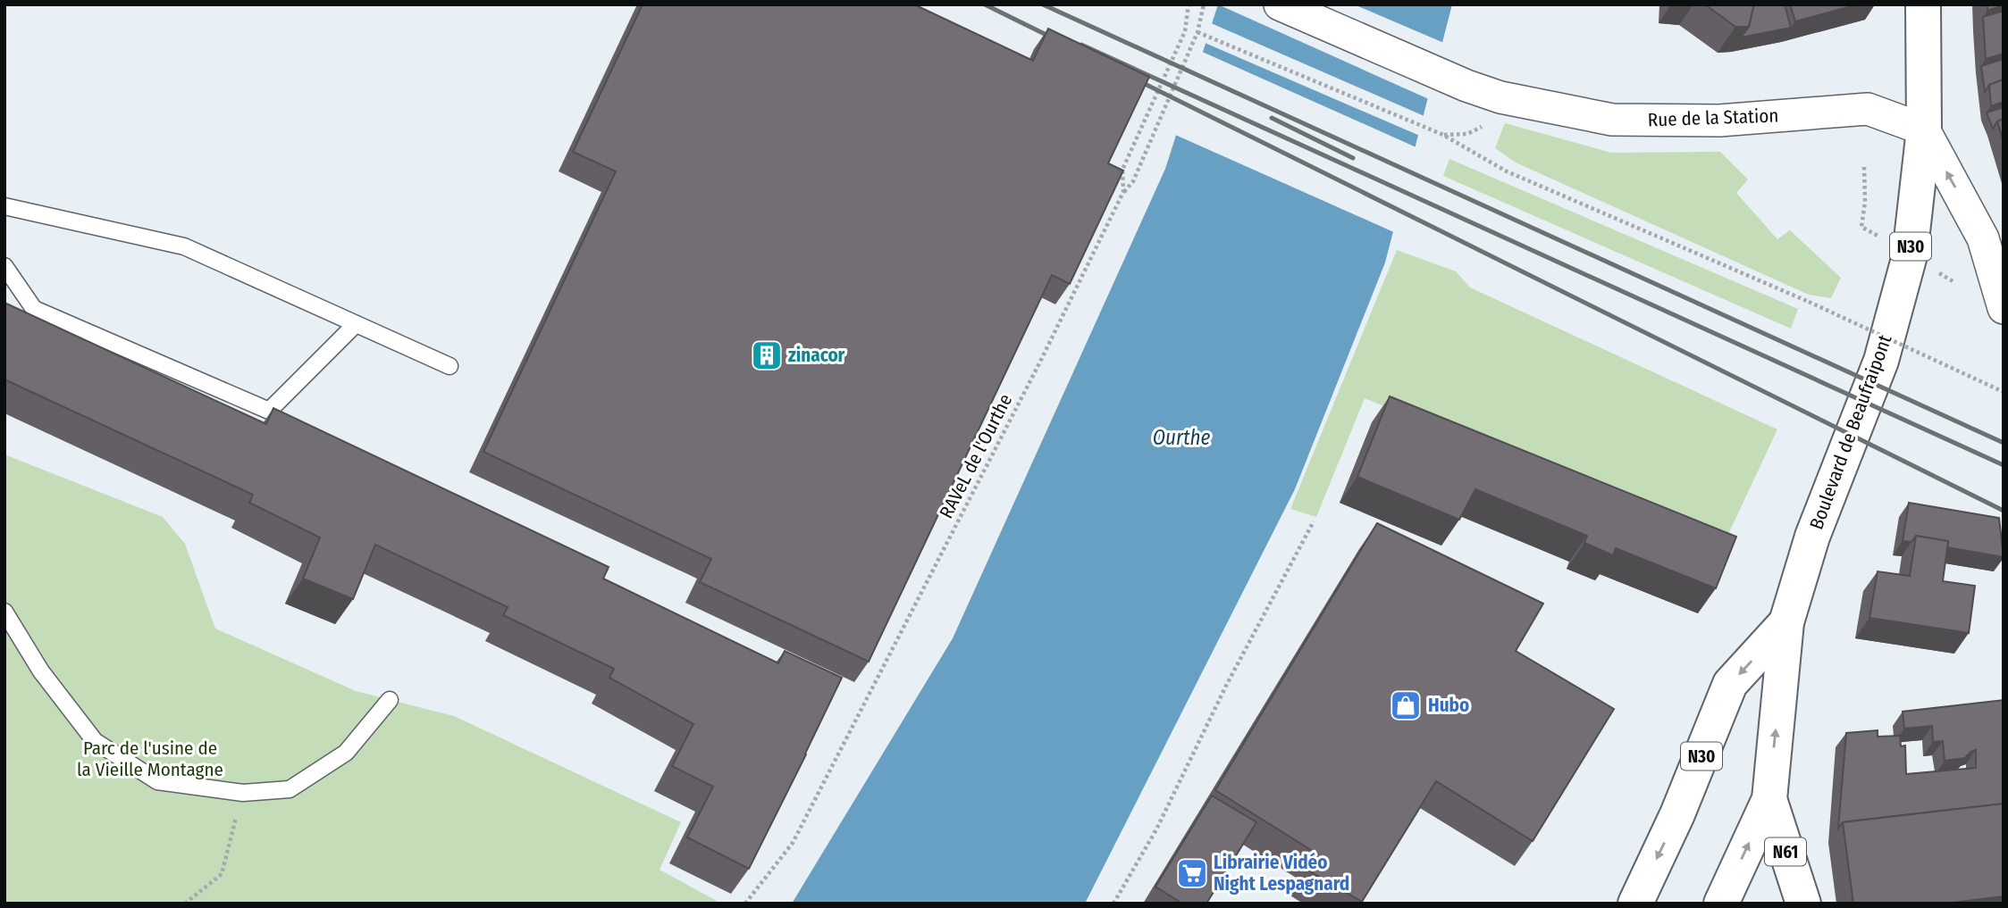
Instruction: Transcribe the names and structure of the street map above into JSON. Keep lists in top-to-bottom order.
{
  "streets": {
    "main road": ["N30", "Boulevard de Beaufraipont", "N61"],
    "street": ["Rue de la Station"],
    "path": ["RAVeL de l'Ourthe"]
  },
  "crossings": [
    ["Rue de la Station", "N30"],
    ["Rue de la Station", "Boulevard de Beaufraipont"],
    ["N30", "Boulevard de Beaufraipont"],
    ["Boulevard de Beaufraipont", "N61"]
  ],
  "water": ["Ourthe"],
  "parks": ["Parc de l'usine de la Vieille Montagne"],
  "places": {
    "building": ["zinacor"],
    "shop": ["Hubo"],
    "supermarket": ["Librairie Vidéo Night Lespagnard"]
  }
}
